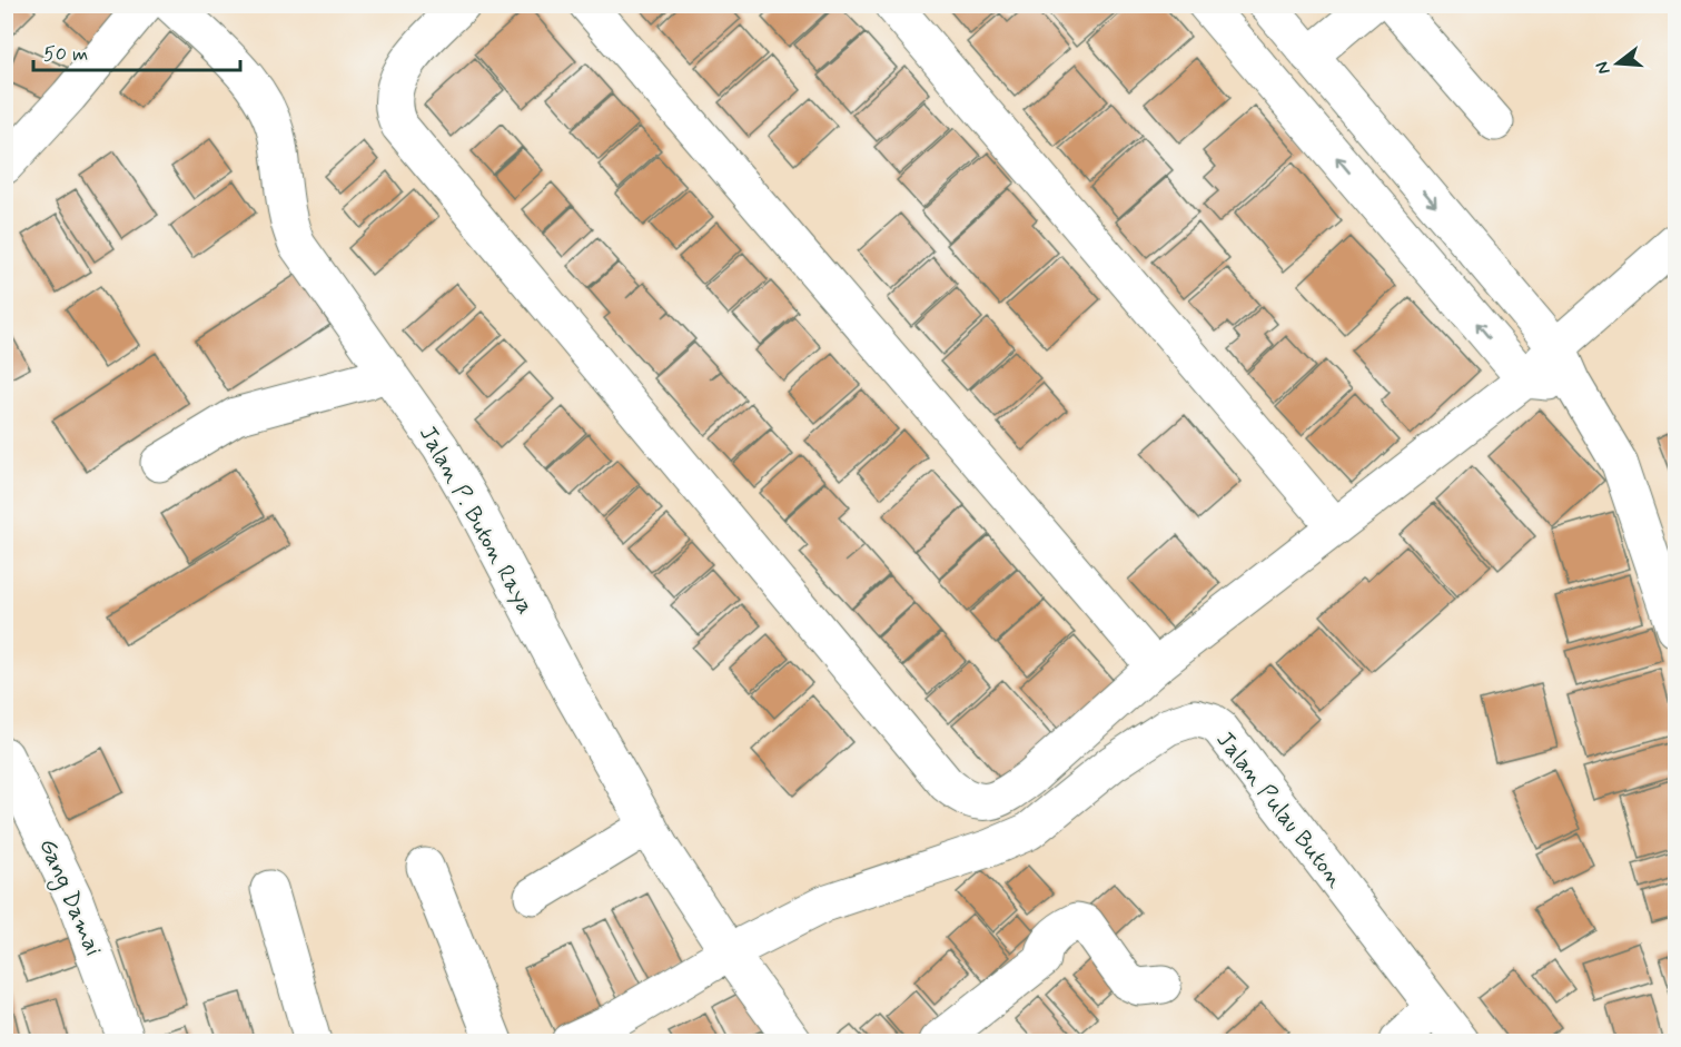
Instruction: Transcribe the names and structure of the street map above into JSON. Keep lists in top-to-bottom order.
{
  "streets": {
    "street": ["Jalan P. Buton Raya", "Jalan Pulau Buton", "Gang Damai"]
  },
  "crossings": [
    ["Jalan P. Buton Raya", "Jalan Pulau Buton"]
  ],
  "scale_bar": "50 m",
  "north": "left"
}
